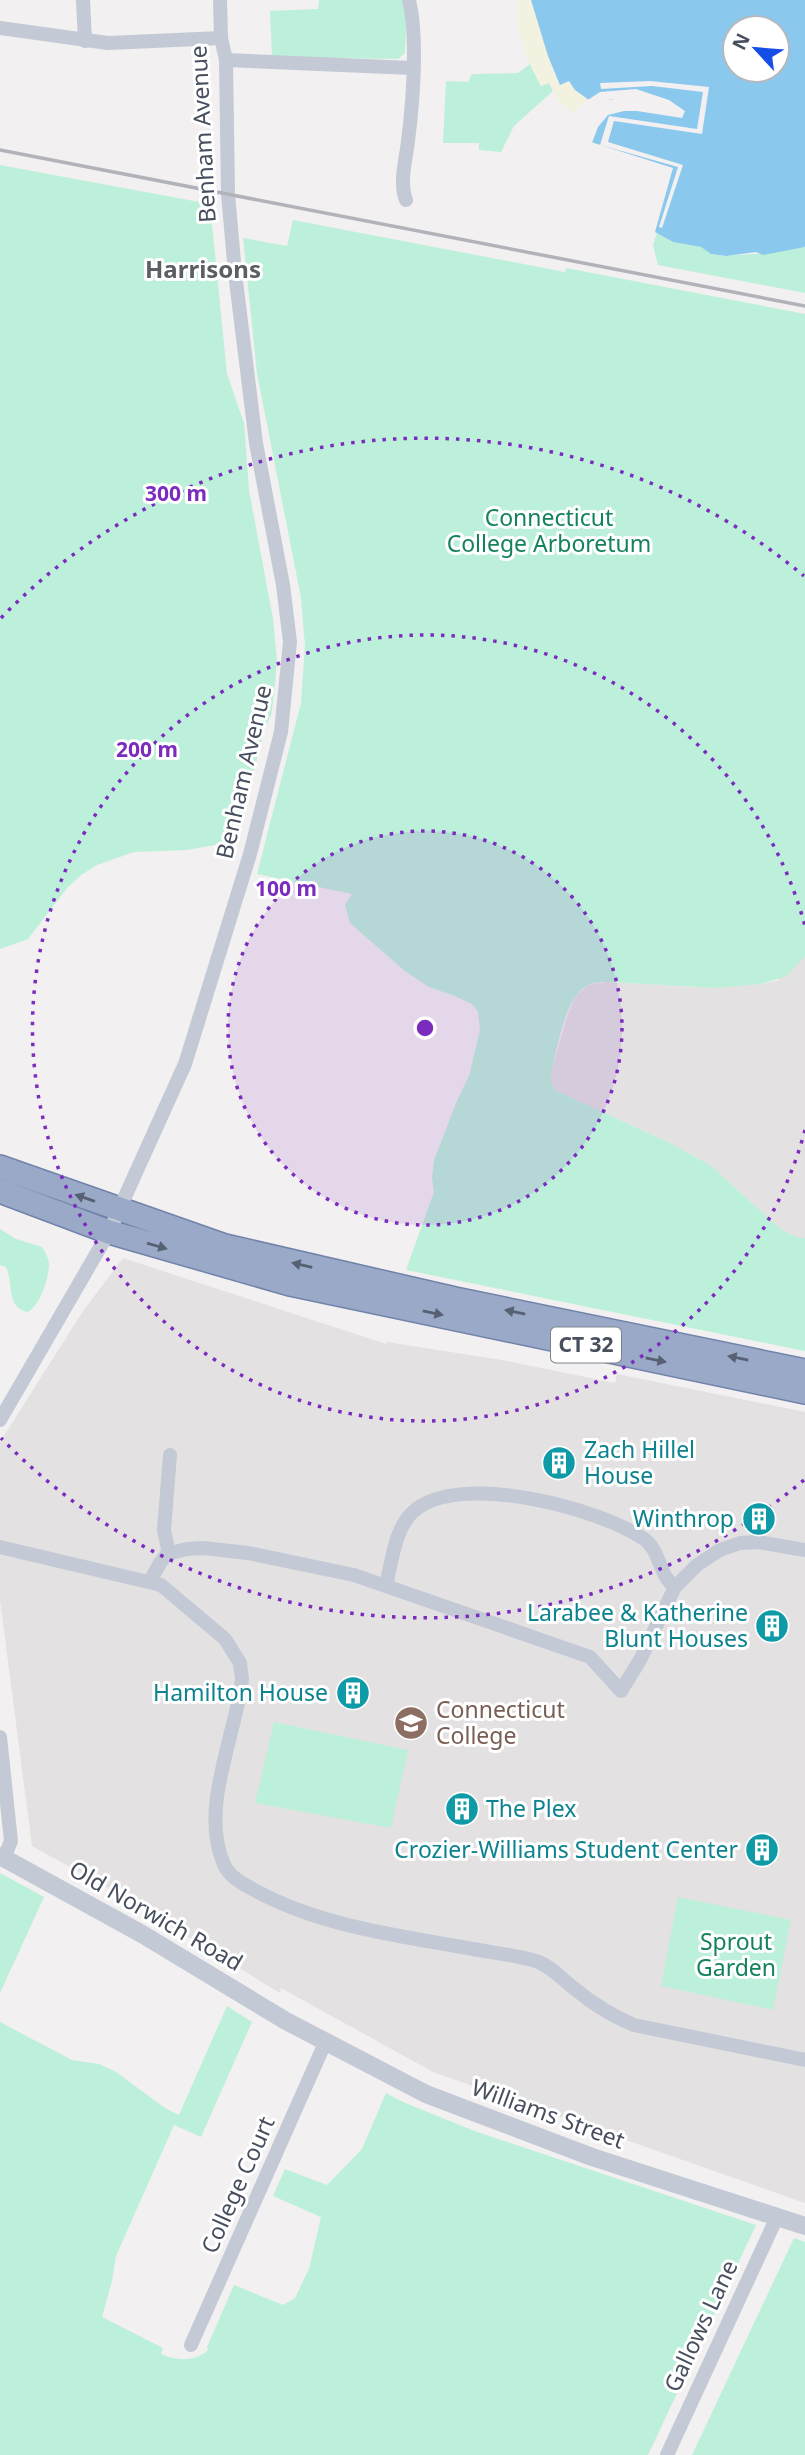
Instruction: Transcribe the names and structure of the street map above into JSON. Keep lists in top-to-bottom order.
{
  "streets": {
    "highway": ["CT 32"],
    "street": [
      "Benham Avenue",
      "Old Norwich Road",
      "Williams Street",
      "College Court",
      "Gallows Lane"
    ]
  },
  "crossings": [
    ["Benham Avenue", "CT 32"],
    ["Old Norwich Road", "Williams Street"],
    ["Williams Street", "College Court"],
    ["Williams Street", "Gallows Lane"]
  ],
  "districts": ["Harrisons"],
  "parks": ["Connecticut College Arboretum", "Sprout Garden"],
  "places": {
    "building": [
      "Zach Hillel House",
      "Winthrop",
      "Larabee & Katherine Blunt Houses",
      "Hamilton House",
      "The Plex",
      "Crozier-Williams Student Center"
    ],
    "school or university": ["Connecticut College"]
  },
  "north": "top left",
  "rings": ["300 m", "200 m", "100 m"]
}
